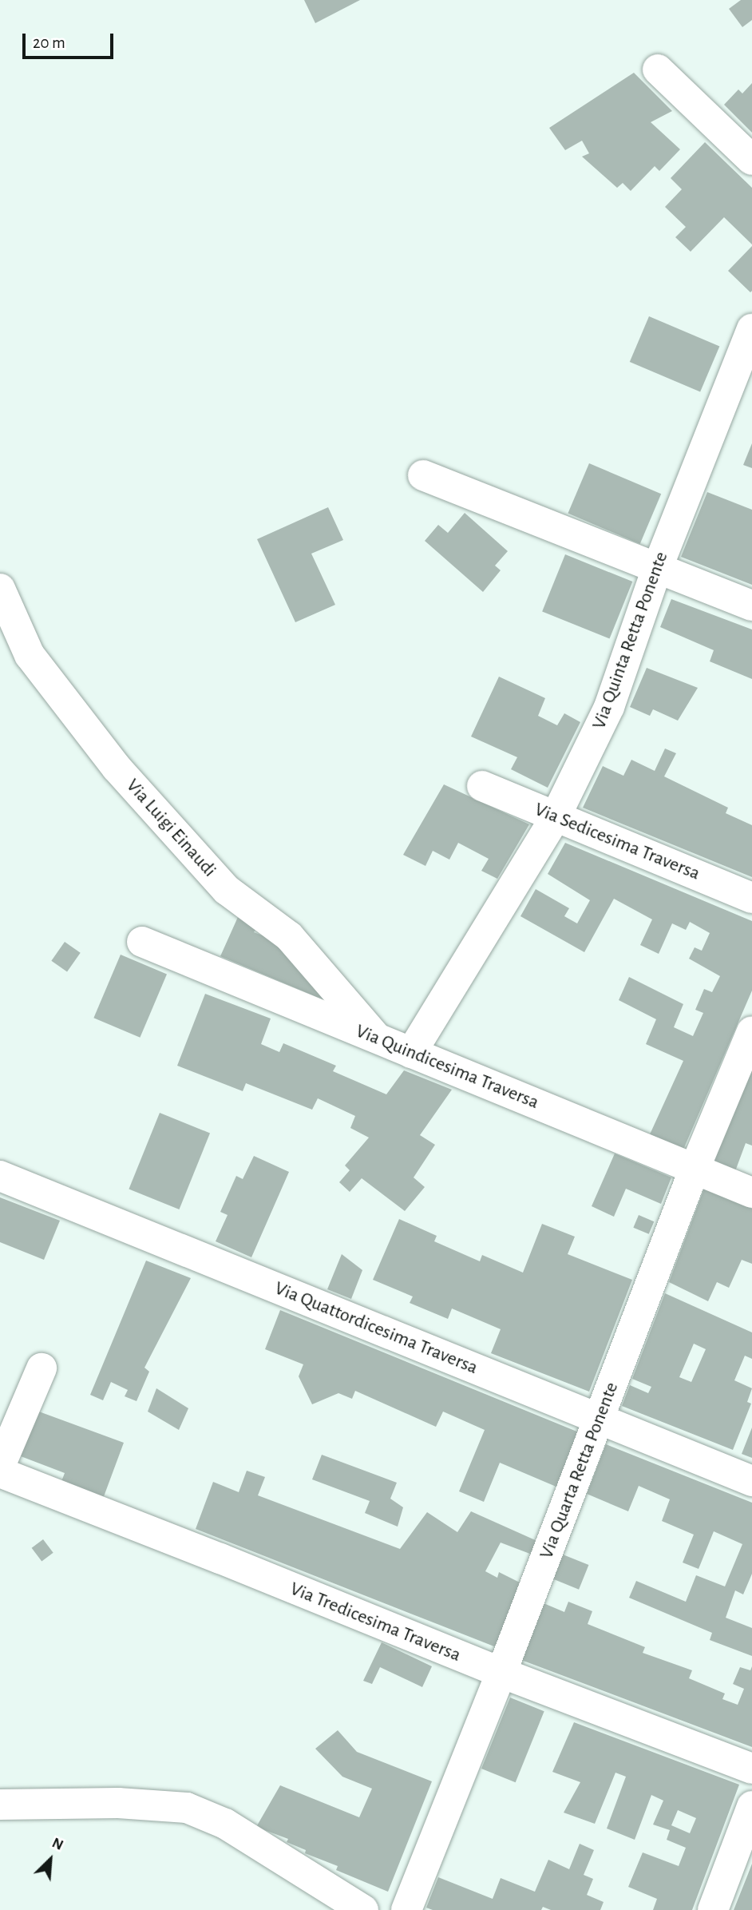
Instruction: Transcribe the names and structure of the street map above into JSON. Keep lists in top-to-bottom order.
{
  "streets": {
    "street": [
      "Via Quinta Retta Ponente",
      "Via Luigi Einaudi",
      "Via Sedicesima Traversa",
      "Via Quindicesima Traversa",
      "Via Quattordicesima Traversa",
      "Via Quarta Retta Ponente",
      "Via Tredicesima Traversa"
    ]
  },
  "crossings": [
    ["Via Quinta Retta Ponente", "Via Sedicesima Traversa"],
    ["Via Quinta Retta Ponente", "Via Quindicesima Traversa"],
    ["Via Luigi Einaudi", "Via Quindicesima Traversa"],
    ["Via Quindicesima Traversa", "Via Quarta Retta Ponente"],
    ["Via Quattordicesima Traversa", "Via Quarta Retta Ponente"],
    ["Via Quarta Retta Ponente", "Via Tredicesima Traversa"]
  ],
  "scale_bar": "20 m",
  "north": "top right"
}
